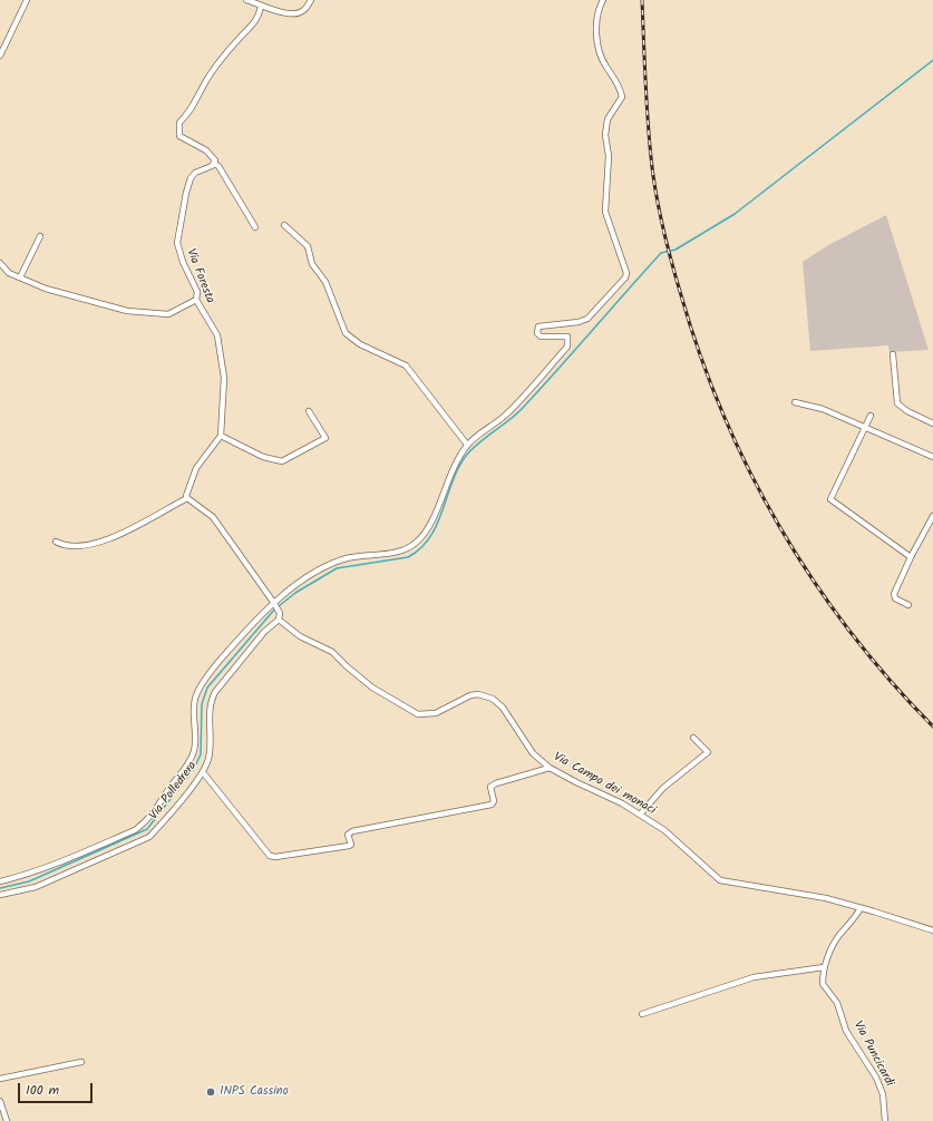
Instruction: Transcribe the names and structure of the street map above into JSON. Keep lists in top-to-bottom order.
{
  "streets": {
    "street": [
      "Via Foresta",
      "Via Campo dei monaci",
      "Via Polledrera",
      "Via Puncicardi"
    ]
  },
  "crossings": [
    ["Via Campo dei monaci", "Via Polledrera"]
  ],
  "places": ["INPS Cassino"],
  "scale_bar": "100 m"
}
